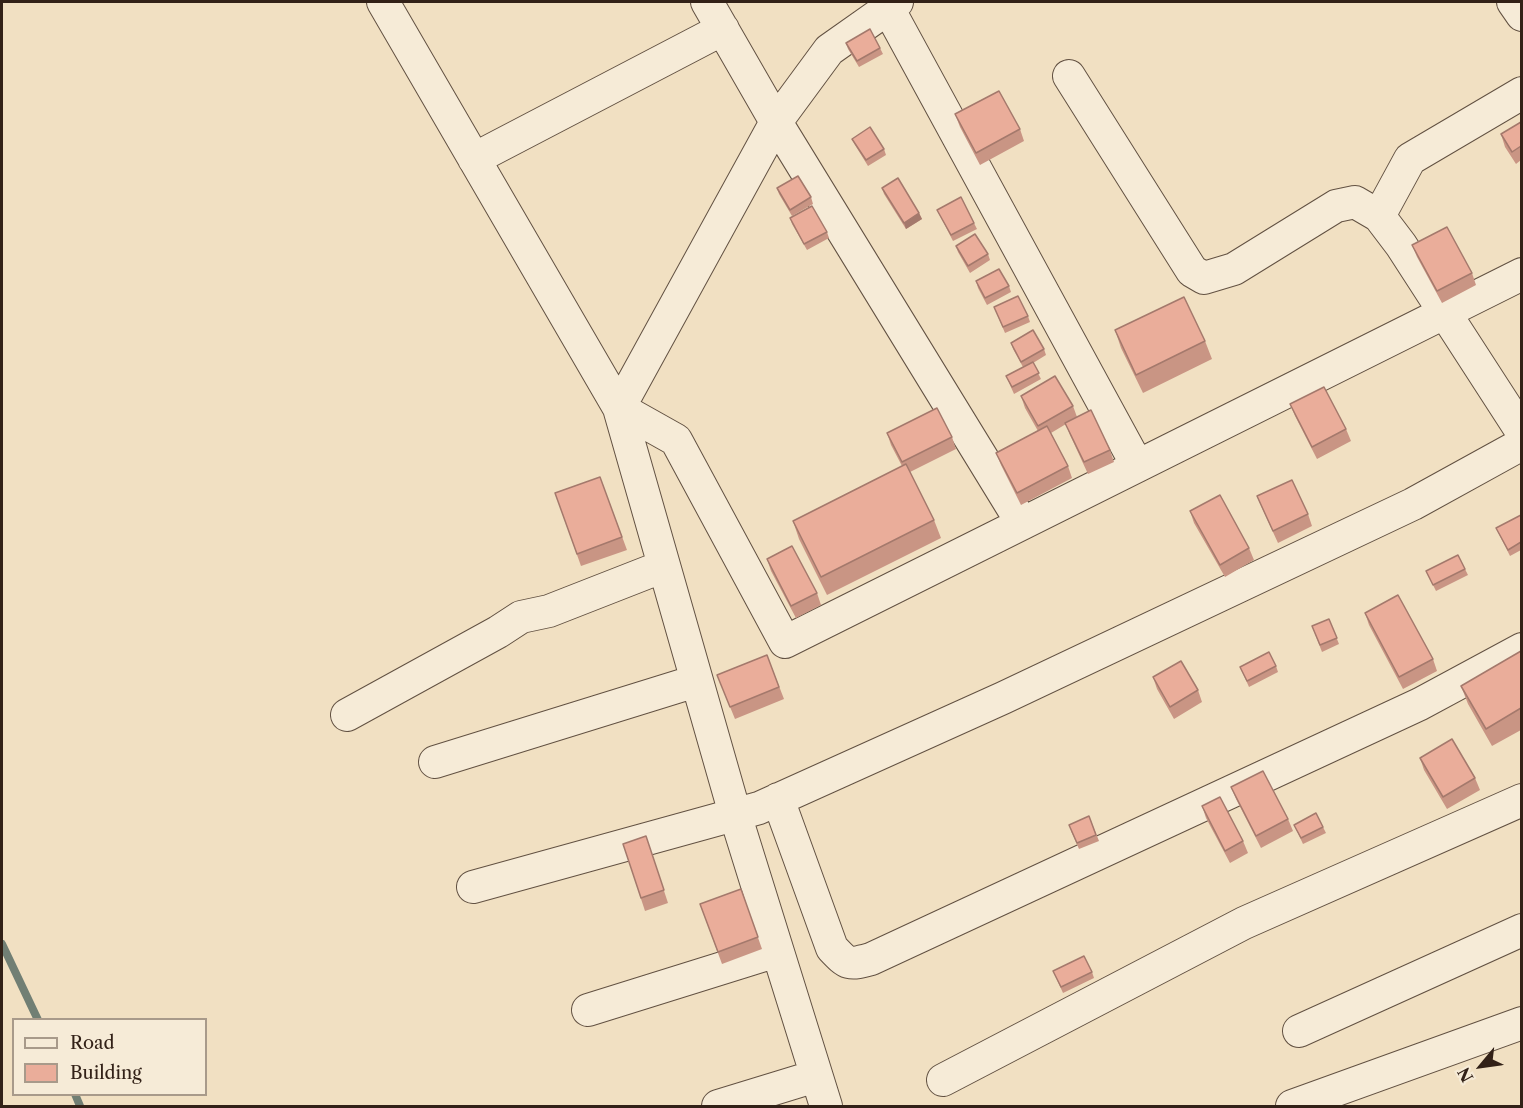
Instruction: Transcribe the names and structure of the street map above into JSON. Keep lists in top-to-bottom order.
{
  "legend": ["Road", "Building"],
  "north": "bottom left"
}
